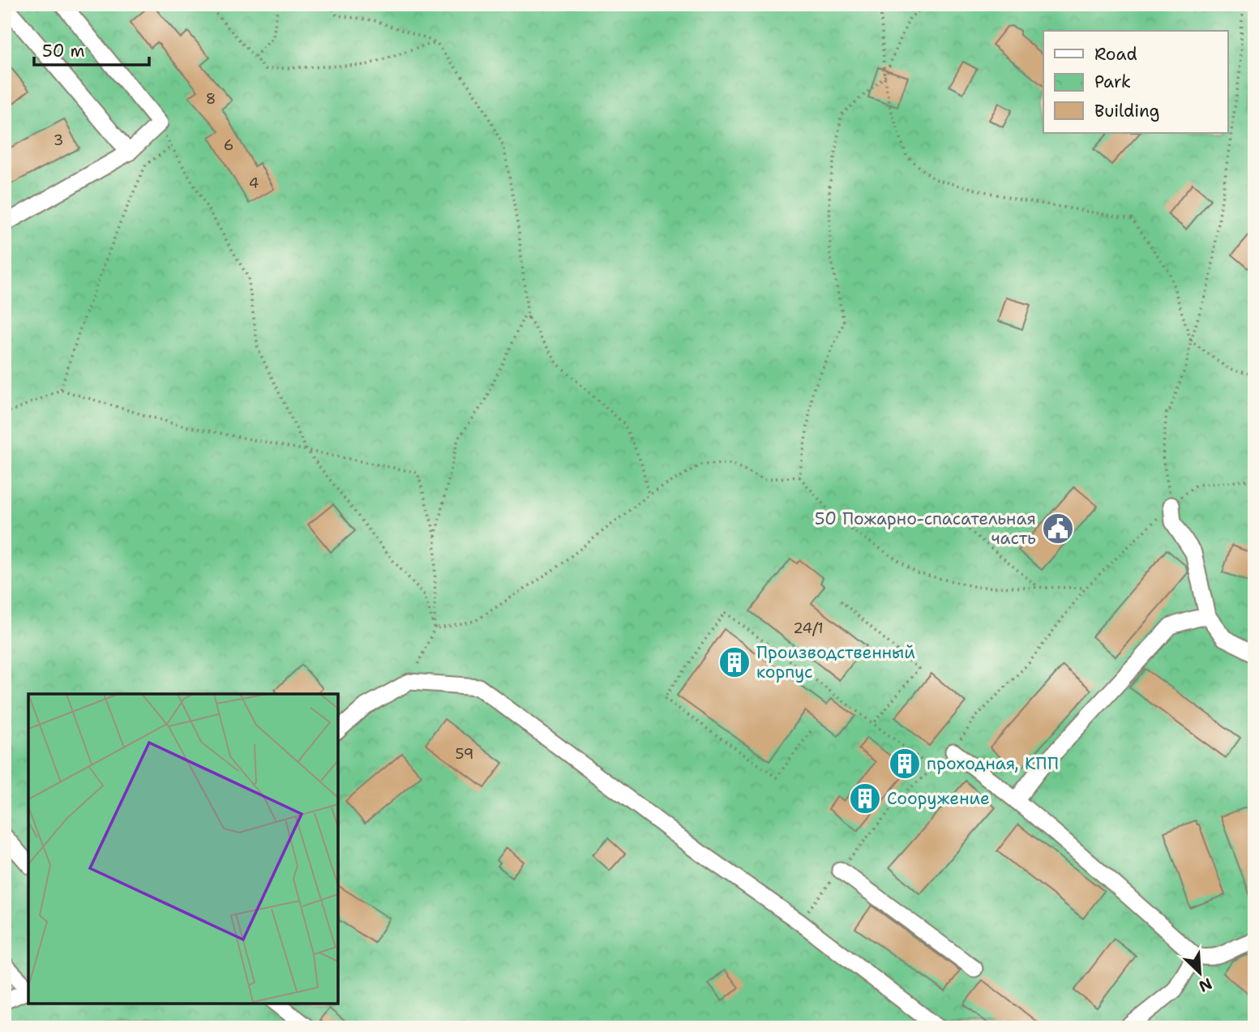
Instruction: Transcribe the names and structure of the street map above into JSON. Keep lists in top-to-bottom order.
{
  "places": {
    "public building": ["50 Пожарно-спасательная часть"],
    "building": ["Производственный корпус", "проходная, КПП", "Сооружение"]
  },
  "house_numbers": [
    "8",
    "3",
    "6",
    "4",
    "24/1",
    "59"
  ],
  "legend": ["Road", "Park", "Building"],
  "scale_bar": "50 m",
  "north": "bottom right"
}
